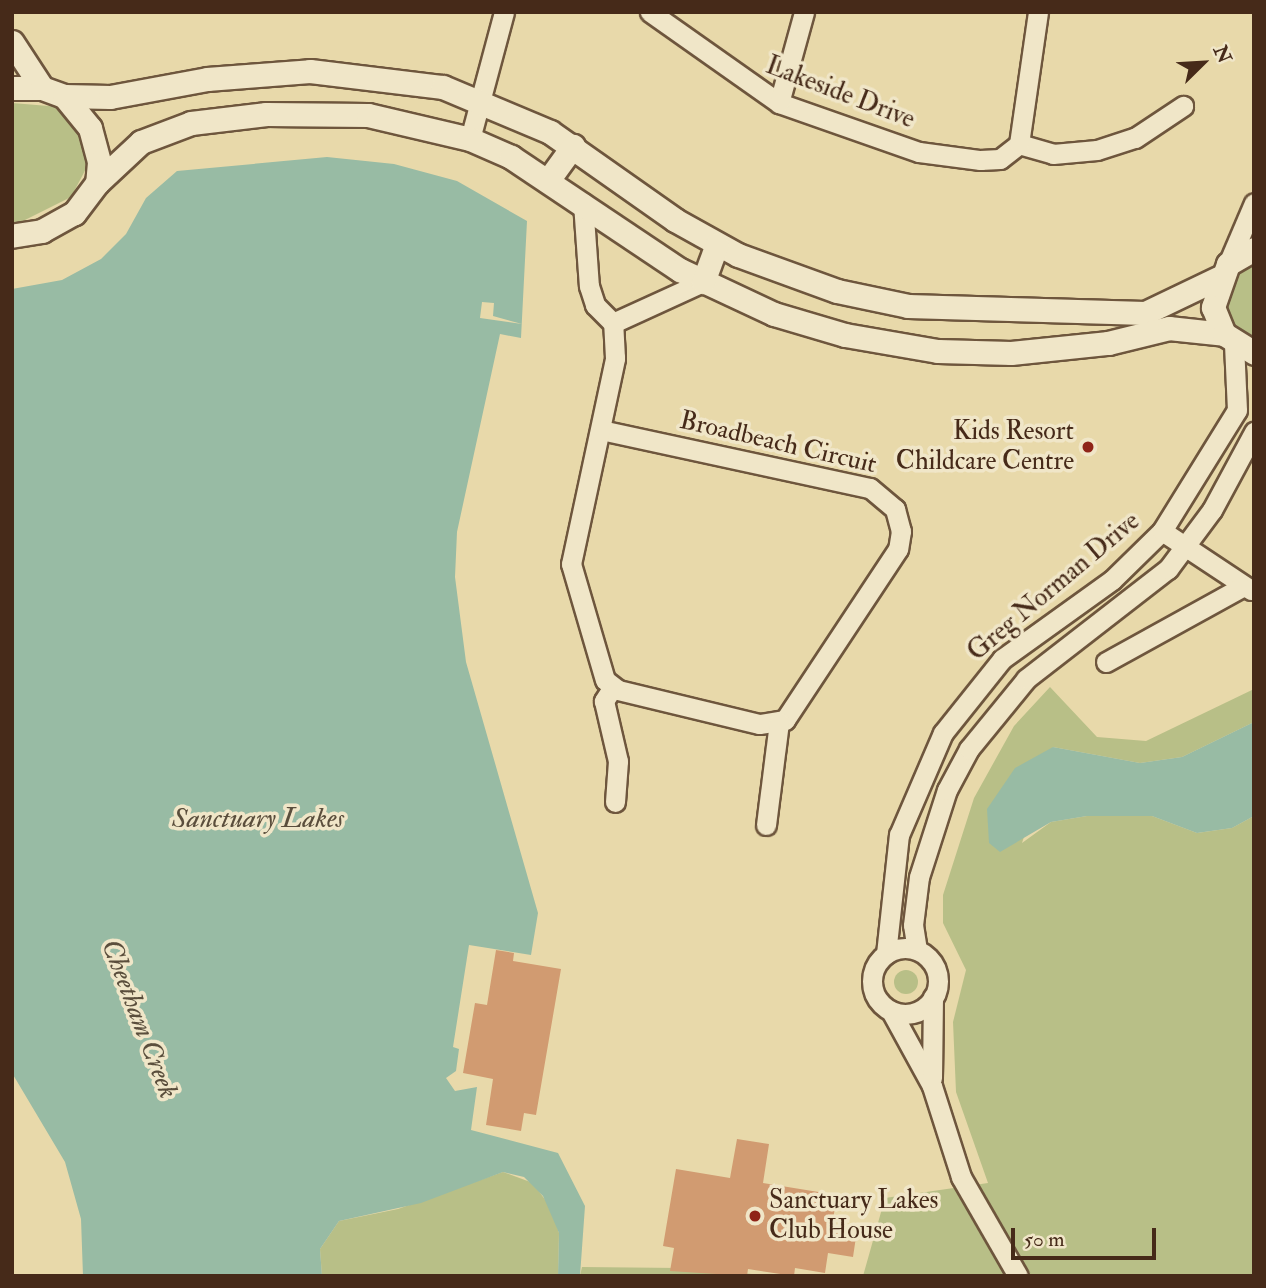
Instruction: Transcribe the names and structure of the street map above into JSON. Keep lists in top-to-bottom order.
{
  "streets": {
    "street": ["Lakeside Drive", "Broadbeach Circuit", "Greg Norman Drive"]
  },
  "water": ["Sanctuary Lakes", "Cheetham Creek"],
  "places": ["Kids Resort Childcare Centre", "Sanctuary Lakes Club House"],
  "scale_bar": "50 m",
  "north": "top right"
}
